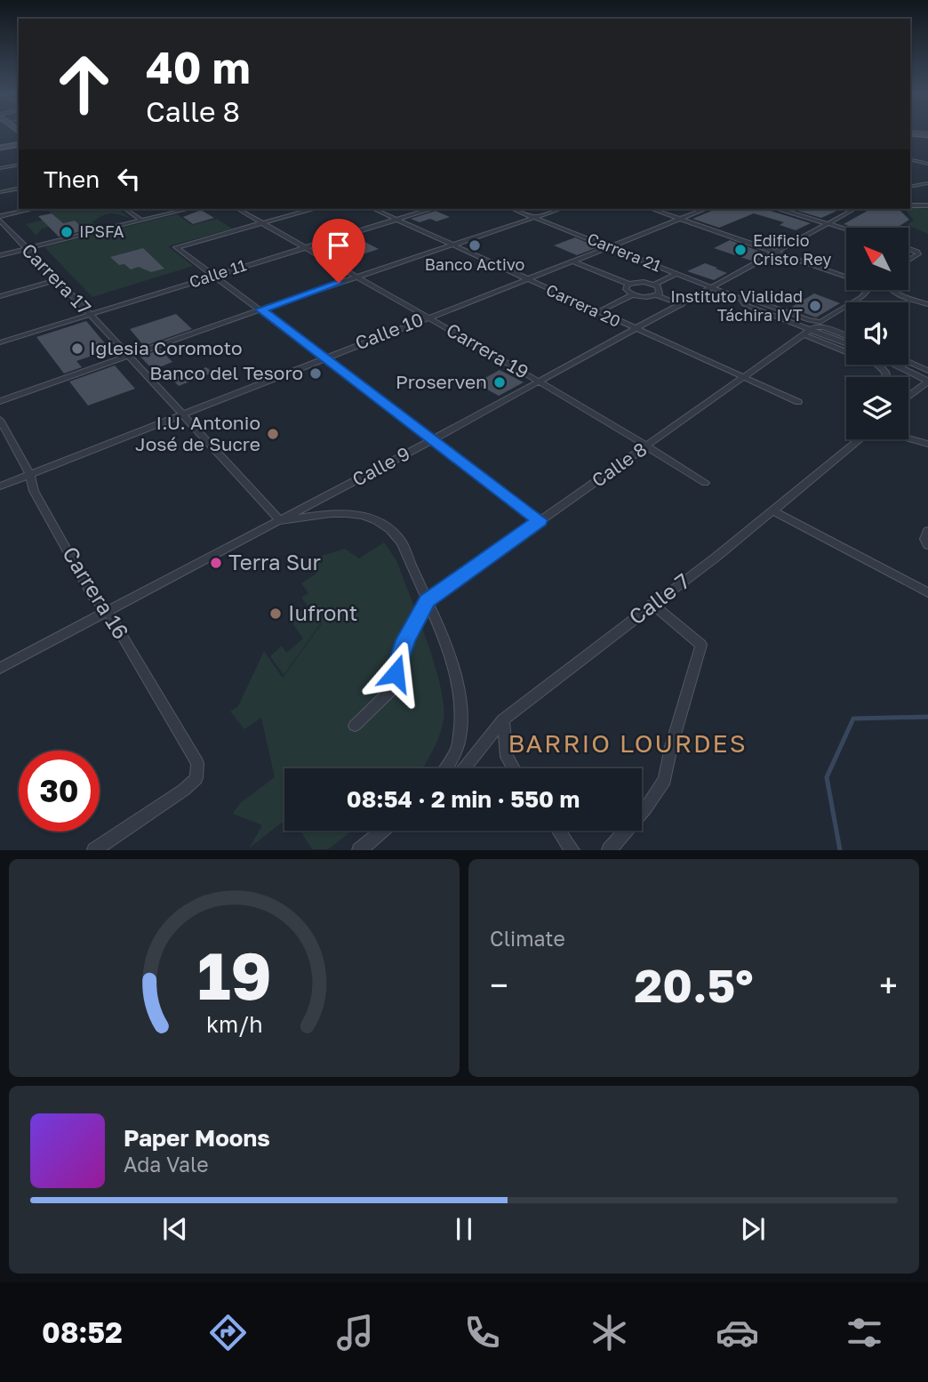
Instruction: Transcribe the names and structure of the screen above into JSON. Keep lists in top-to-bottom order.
{
  "streets": {
    "street": [
      "Carrera 21",
      "Calle 11",
      "Carrera 17",
      "Carrera 20",
      "Calle 10",
      "Carrera 19",
      "Calle 8",
      "Calle 9",
      "Carrera 16",
      "Calle 7"
    ]
  },
  "crossings": [
    ["Carrera 21", "Calle 10"],
    ["Carrera 21", "Calle 8"],
    ["Carrera 21", "Calle 9"],
    ["Calle 11", "Carrera 17"],
    ["Calle 11", "Carrera 20"],
    ["Calle 11", "Carrera 19"],
    ["Carrera 17", "Calle 10"],
    ["Carrera 17", "Calle 9"],
    ["Carrera 20", "Calle 10"],
    ["Carrera 20", "Calle 8"],
    ["Carrera 20", "Calle 9"],
    ["Calle 10", "Carrera 19"],
    ["Calle 10", "Carrera 16"],
    ["Carrera 19", "Calle 8"],
    ["Carrera 19", "Calle 9"],
    ["Calle 9", "Carrera 16"]
  ],
  "districts": ["BARRIO LOURDES"],
  "places": [
    "IPSFA",
    "Banco Activo",
    "Edificio Cristo Rey",
    "Instituto Vialidad Táchira IVT",
    "Iglesia Coromoto",
    "Banco del Tesoro",
    "Proserven",
    "I.U. Antonio José de Sucre",
    "Terra Sur",
    "Iufront"
  ],
  "north": "top left",
  "page": {
    "turn": ["40 m", "Calle 8"],
    "then": "Then",
    "limit": "30",
    "trip": "08:54 · 2 min · 550 m",
    "tile": "Climate",
    "heat": ["−", "20.5°", "+"],
    "song": ["Paper Moons", "Ada Vale"],
    "tabs": "08:52",
    "gauge": ["19", "km/h"]
  }
}
